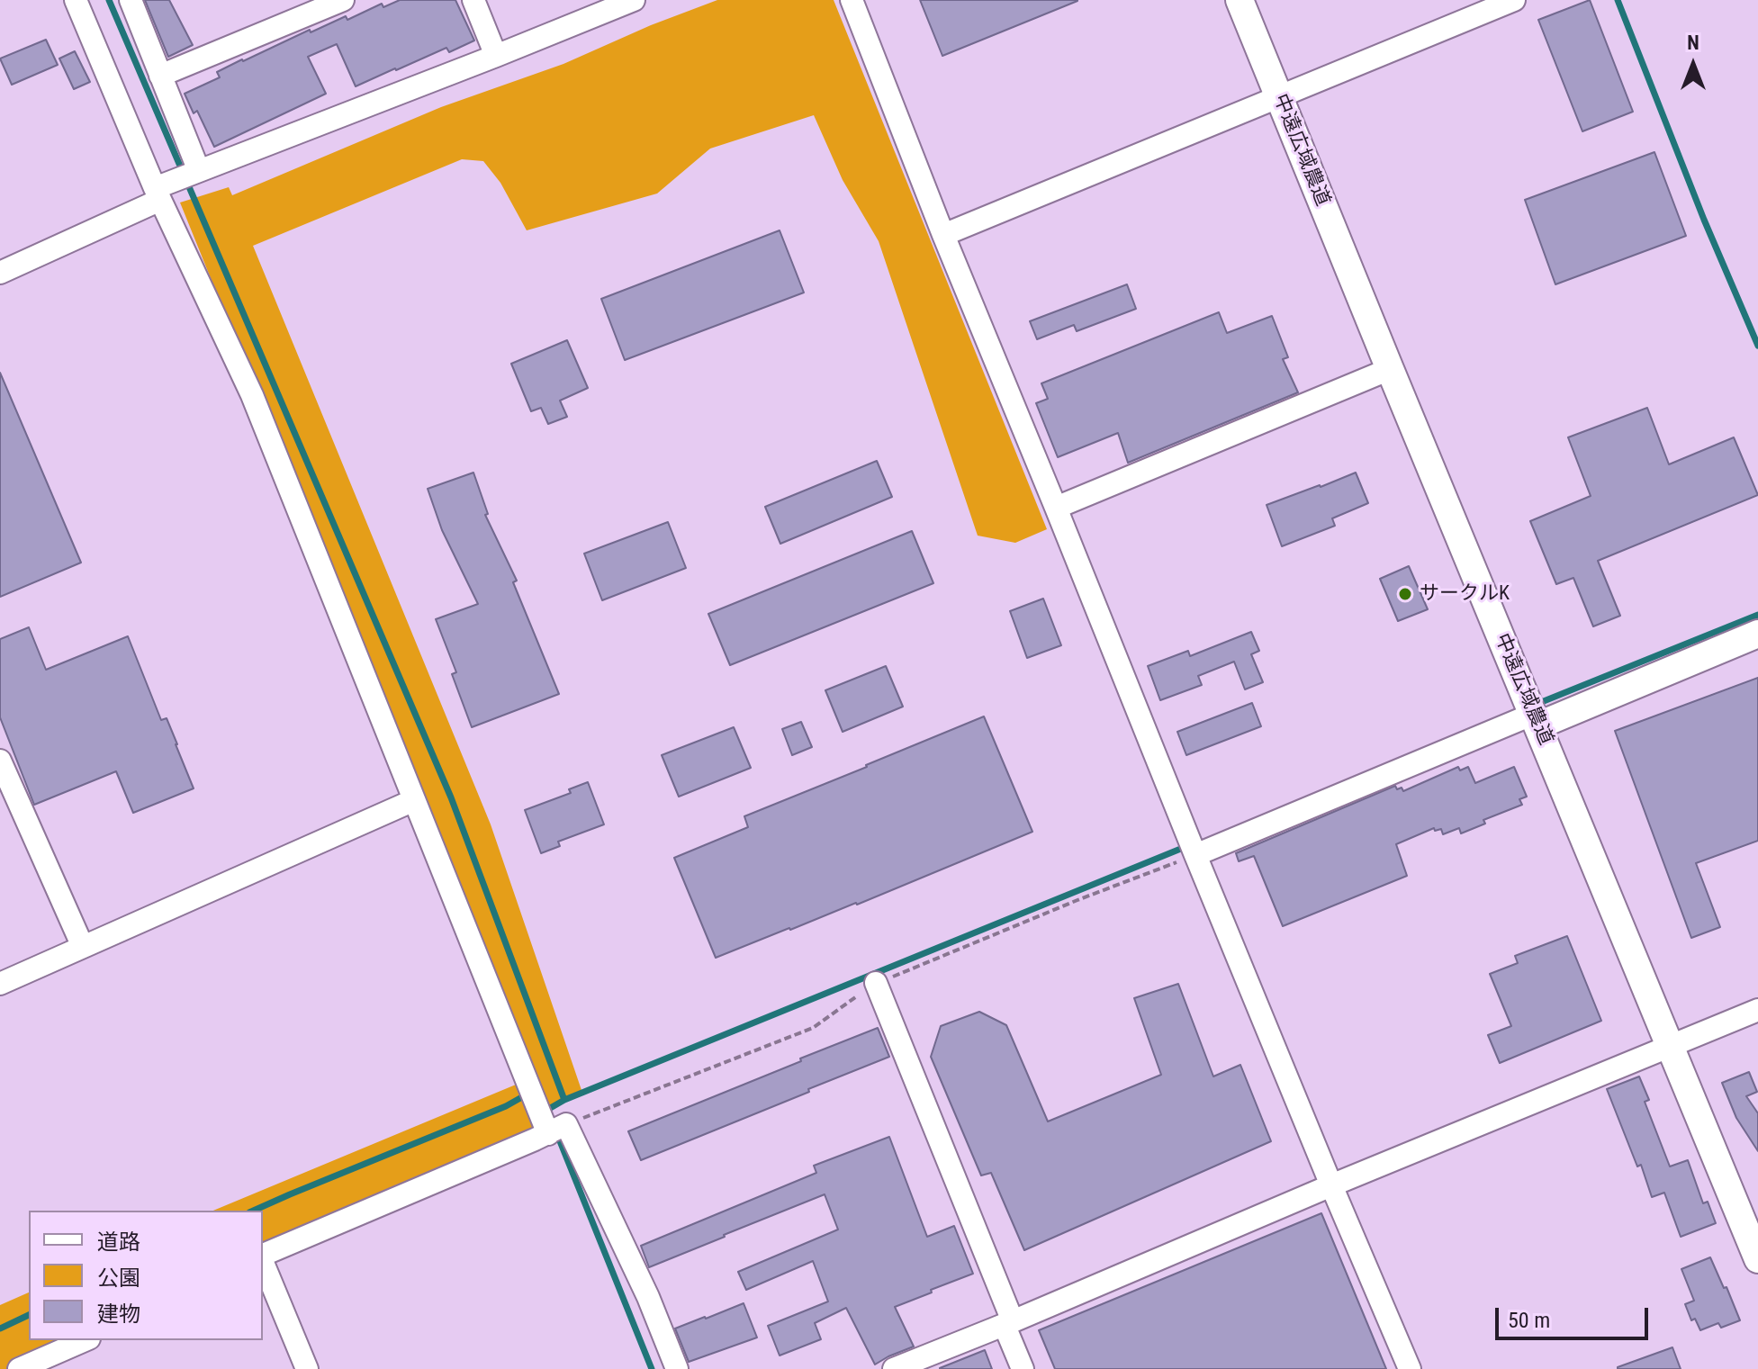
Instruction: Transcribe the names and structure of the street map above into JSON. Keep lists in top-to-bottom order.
{
  "streets": {
    "street": ["中遠広域農道"]
  },
  "places": ["サークルK"],
  "legend": ["道路", "公園", "建物"],
  "scale_bar": "50 m",
  "north": "top"
}
